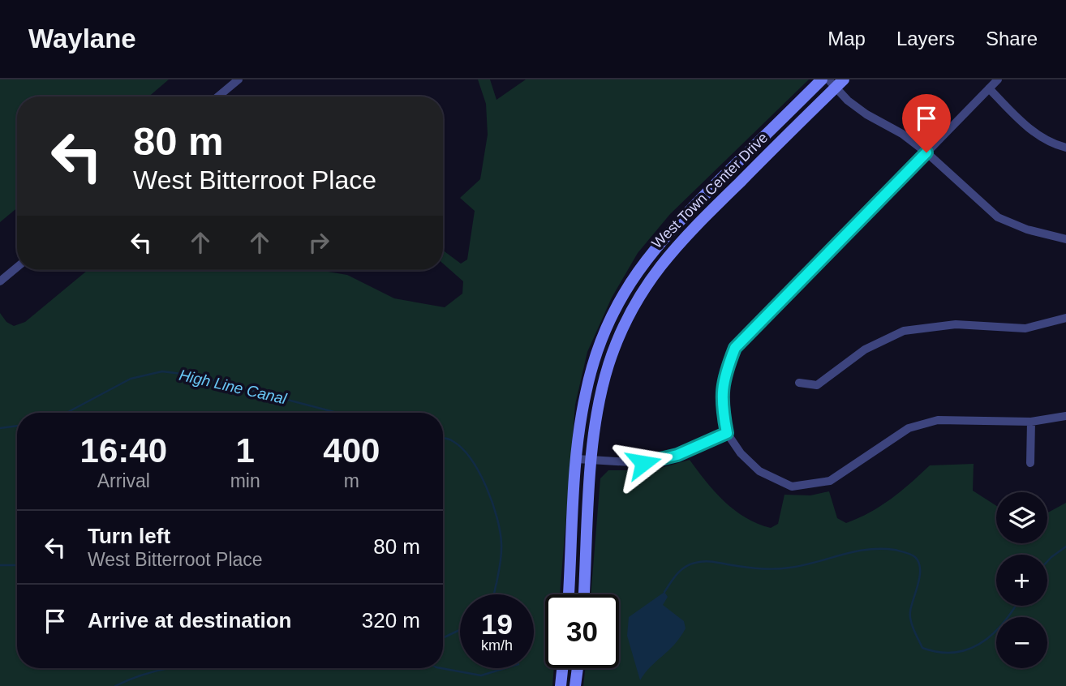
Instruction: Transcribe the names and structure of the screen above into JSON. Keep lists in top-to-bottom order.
{
  "streets": {
    "street": ["West Town Center Drive"]
  },
  "water": ["High Line Canal"],
  "page": {
    "header": "Waylane",
    "nav": ["Map", "Layers", "Share"],
    "turn": ["80 m", "West Bitterroot Place"],
    "eta": [
      "16:40",
      "Arrival",
      "1",
      "min",
      "400",
      "m"
    ],
    "map_buttons": ["+", "−"],
    "list": [
      {
        "name": "Turn left",
        "note": "West Bitterroot Place",
        "value": "80 m"
      },
      {
        "name": "Arrive at destination",
        "value": "320 m"
      }
    ],
    "speed": "19 km/h",
    "limit": "30"
  }
}
